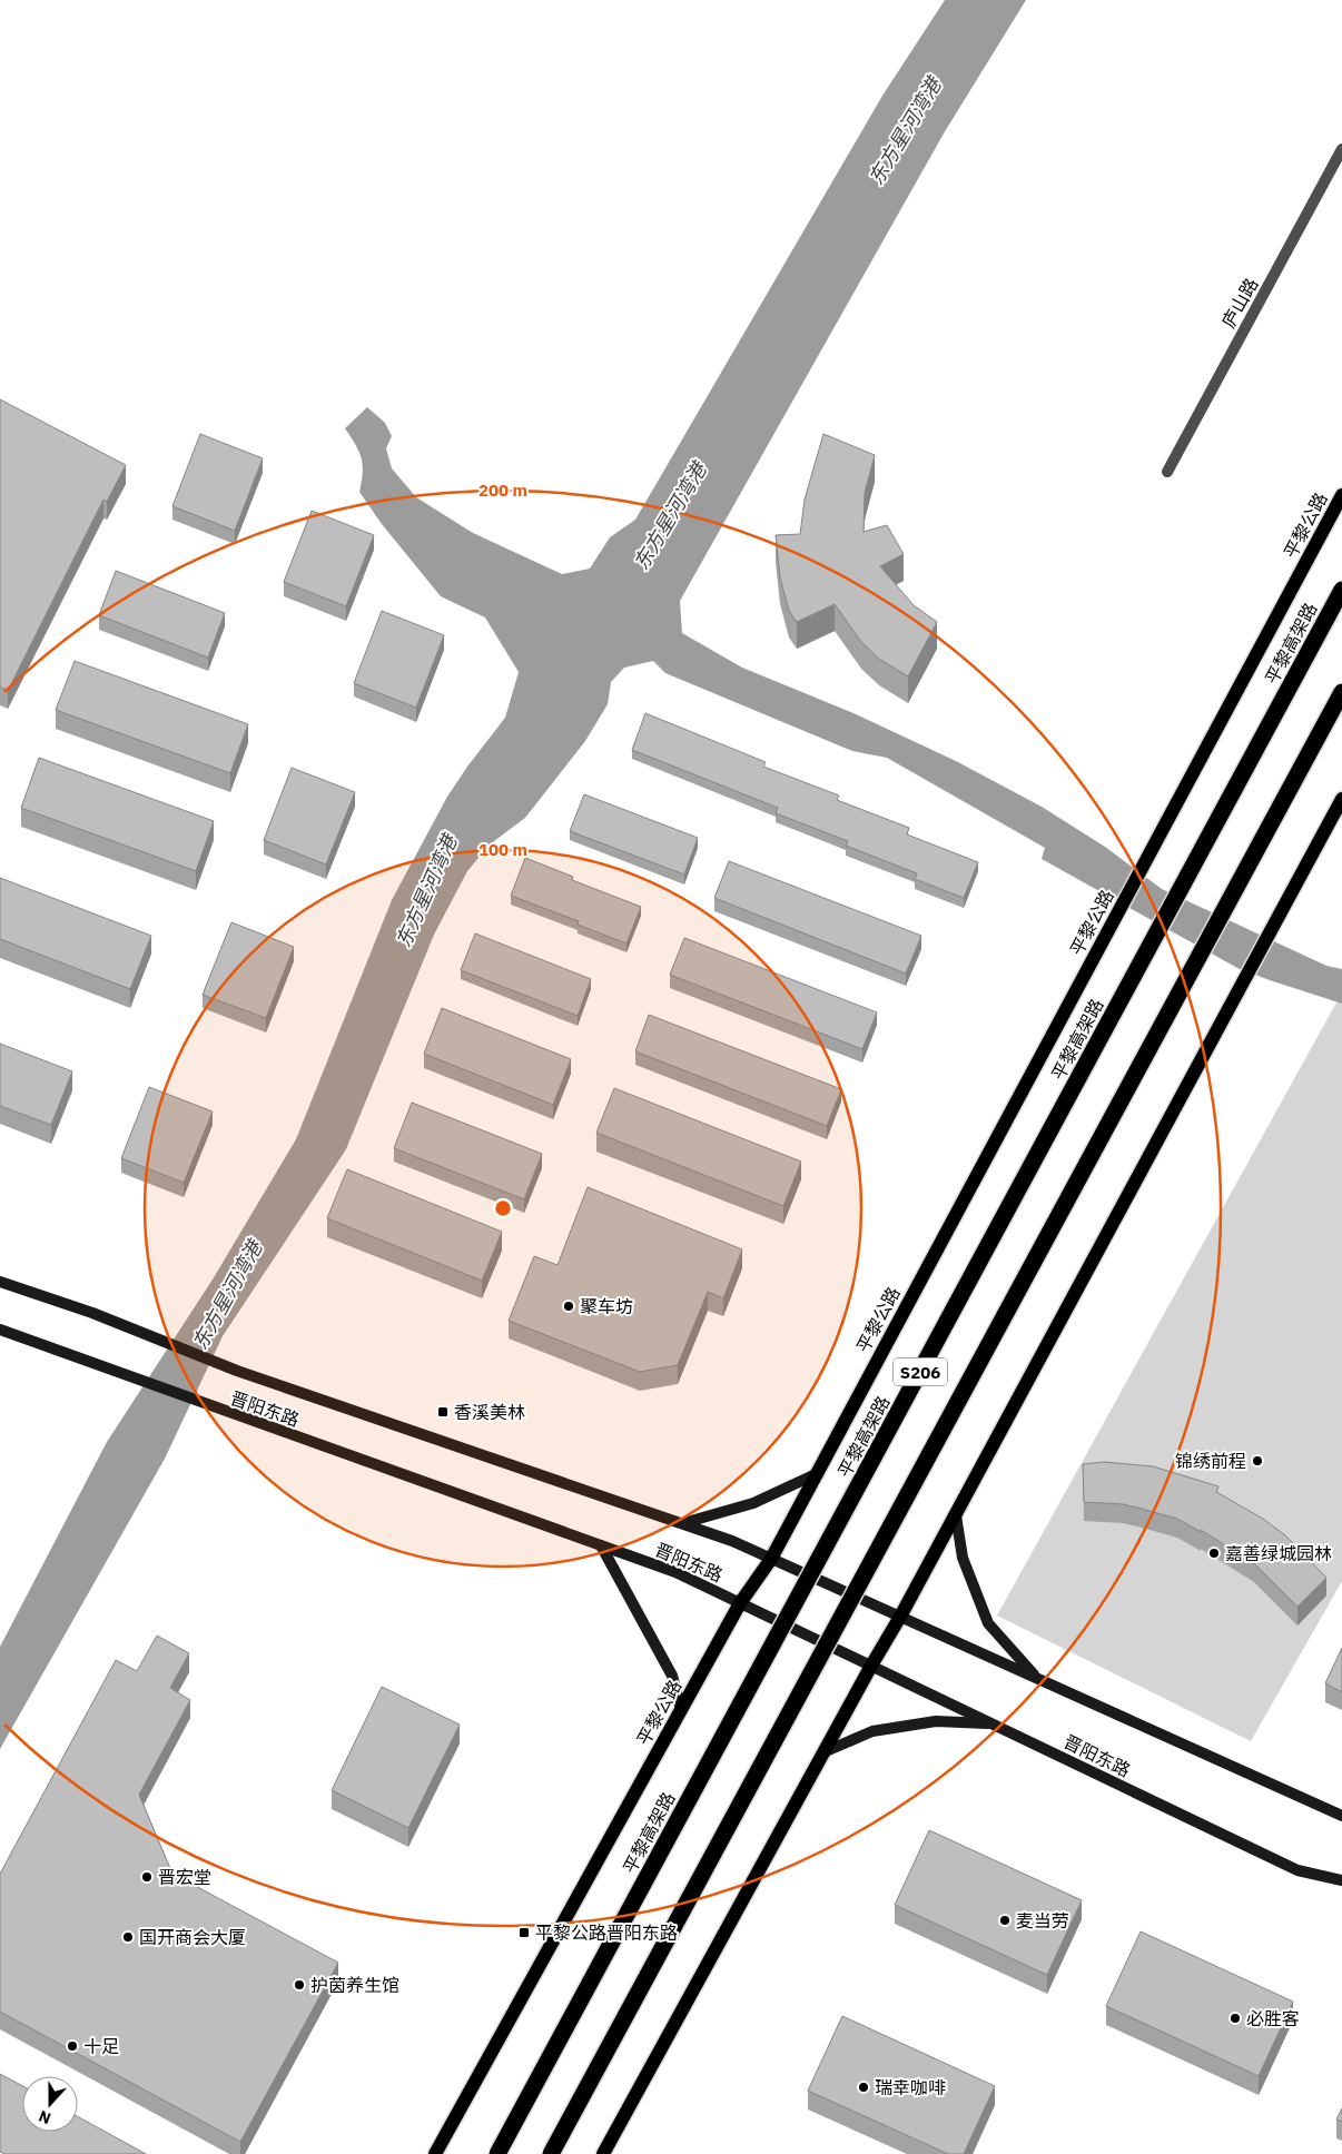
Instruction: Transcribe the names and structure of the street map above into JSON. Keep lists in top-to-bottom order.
{
  "streets": {
    "highway": ["平黎高架路", "S206"],
    "main road": ["平黎公路", "晋阳东路"],
    "street": ["庐山路"]
  },
  "crossings": [
    ["平黎公路", "晋阳东路"]
  ],
  "water": ["东方星河湾港"],
  "places": {
    "other": [
      "聚车坊",
      "锦绣前程",
      "嘉善绿城园林",
      "晋宏堂",
      "麦当劳",
      "国开商会大厦",
      "护茵养生馆",
      "必胜客",
      "十足",
      "瑞幸咖啡"
    ],
    "transit": ["香溪美林", "平黎公路晋阳东路"]
  },
  "north": "bottom",
  "rings": ["200 m", "100 m"]
}
